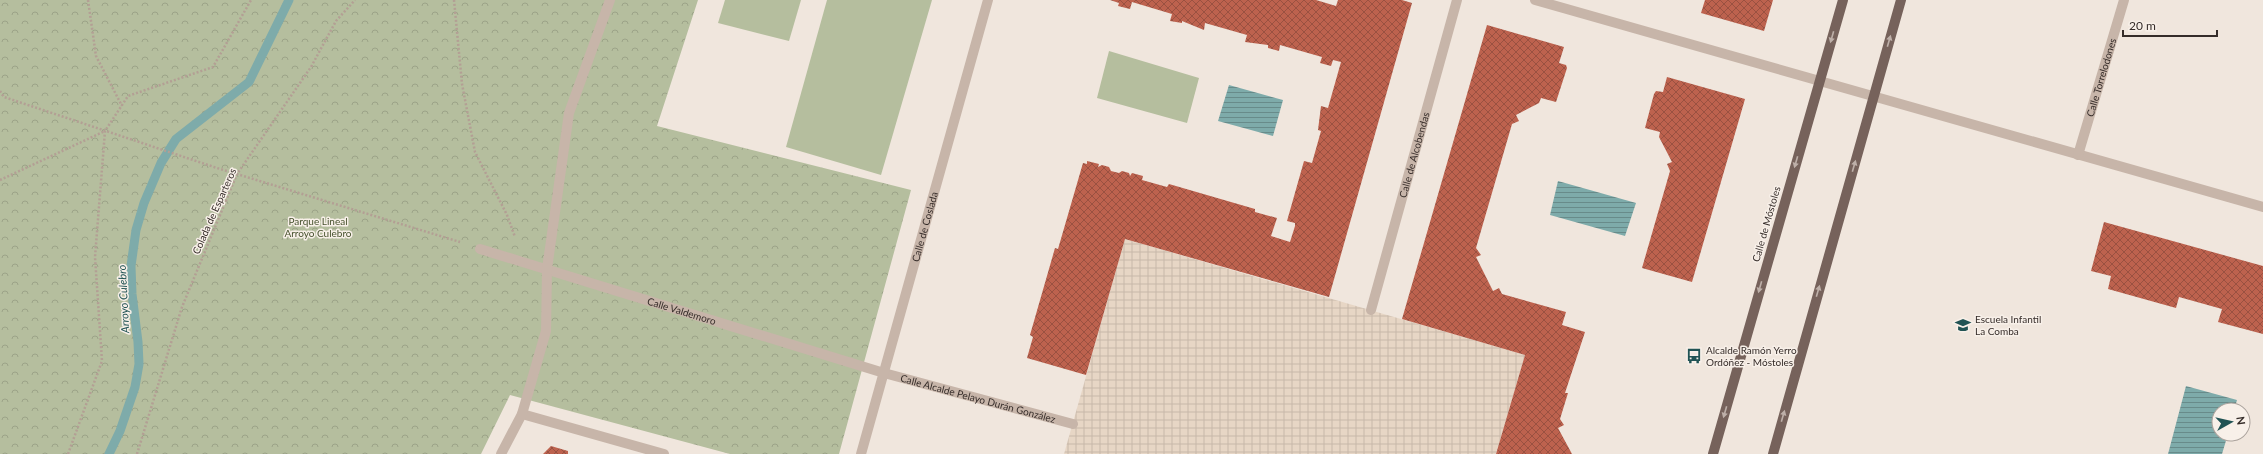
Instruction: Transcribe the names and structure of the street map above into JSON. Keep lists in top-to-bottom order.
{
  "streets": {
    "main road": ["Calle de Móstoles"],
    "street": [
      "Calle Torrelodones",
      "Calle de Alcobendas",
      "Calle de Coslada",
      "Calle Valdemoro",
      "Calle Alcalde Pelayo Durán González"
    ],
    "path": ["Colada de Esparteros"]
  },
  "crossings": [
    ["Calle de Coslada", "Calle Valdemoro"],
    ["Calle de Coslada", "Calle Alcalde Pelayo Durán González"],
    ["Calle Valdemoro", "Calle Alcalde Pelayo Durán González"]
  ],
  "water": ["Arroyo Culebro"],
  "parks": ["Parque Lineal Arroyo Culebro"],
  "places": {
    "school or university": ["Escuela Infantil La Comba"],
    "bus stop": ["Alcalde Ramón Yerro Ordóñez - Móstoles"]
  },
  "scale_bar": "20 m",
  "north": "right"
}
